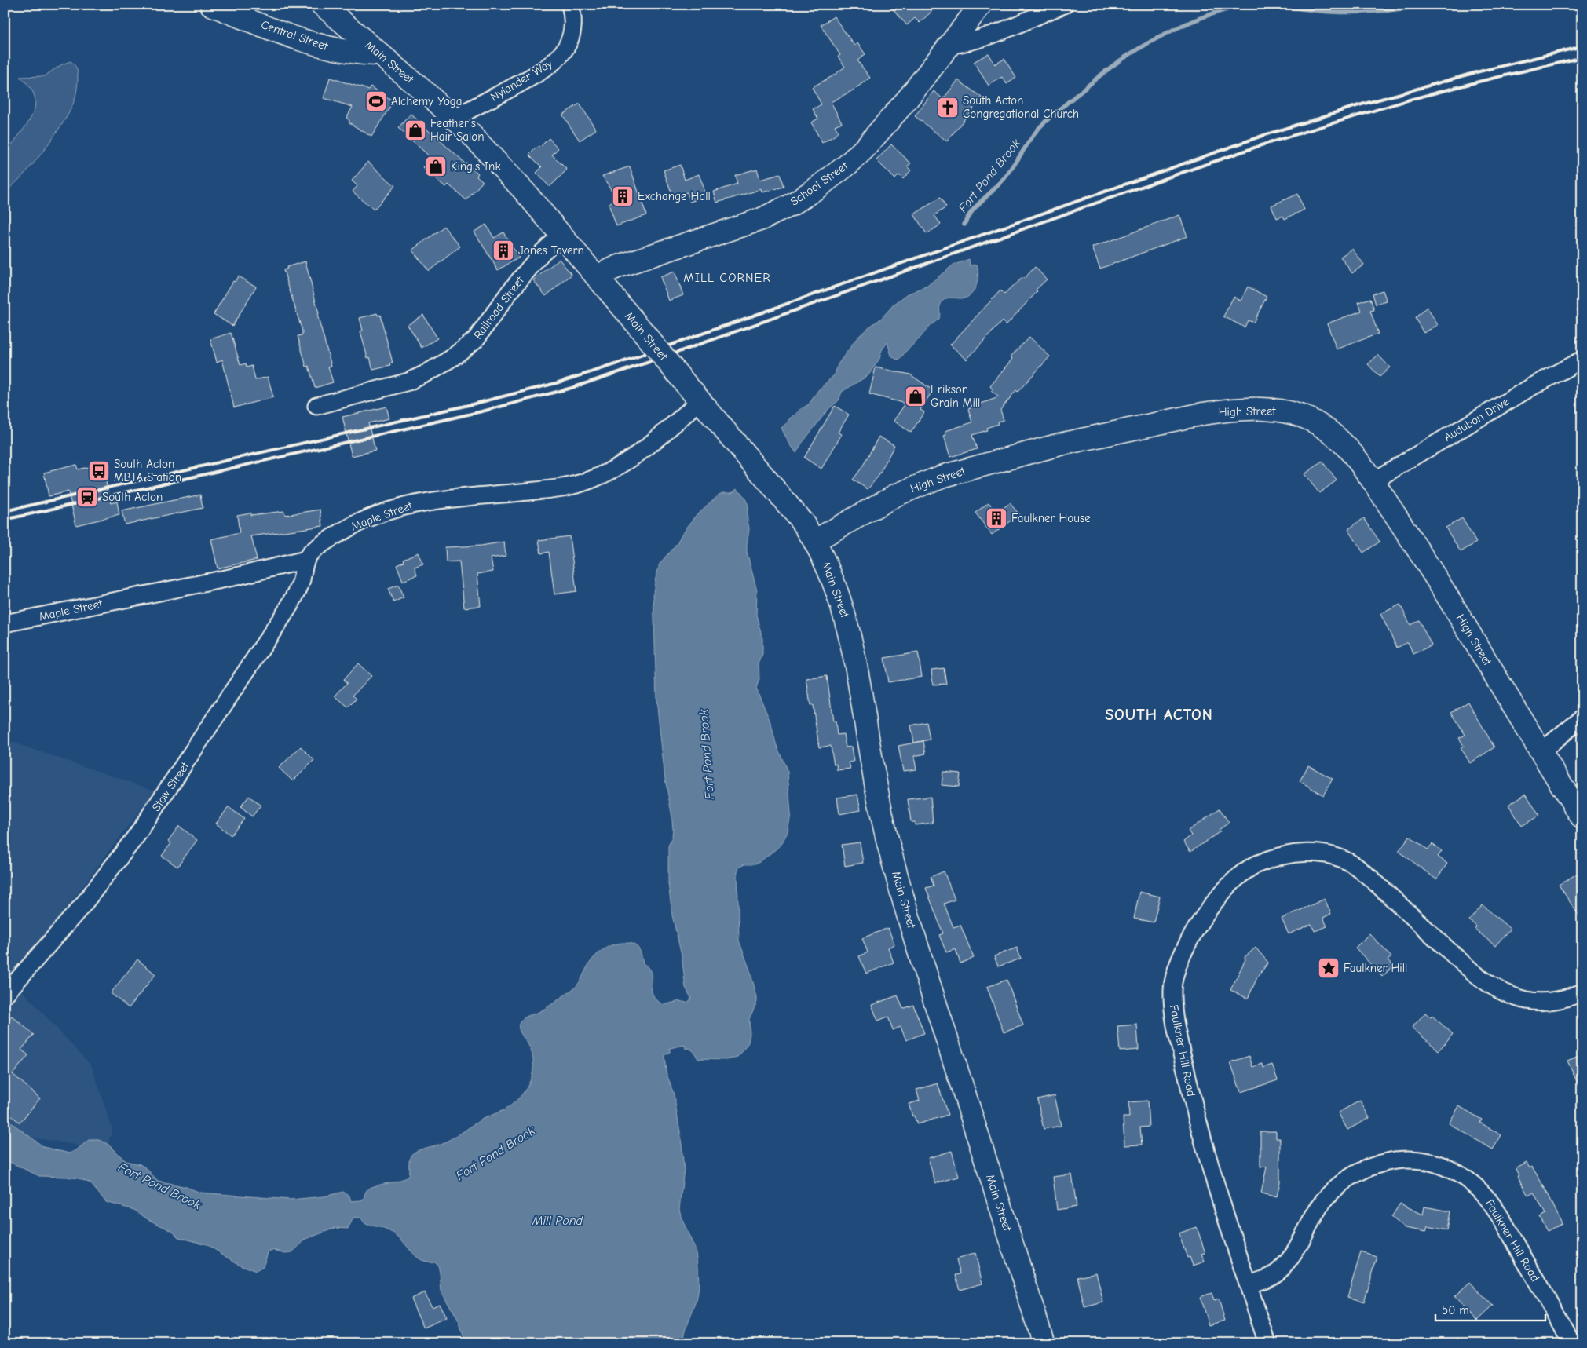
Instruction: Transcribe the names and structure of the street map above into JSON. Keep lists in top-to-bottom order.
{
  "streets": {
    "street": [
      "Central Street",
      "Main Street",
      "Nylander Way",
      "School Street",
      "Railroad Street",
      "High Street",
      "Audubon Drive",
      "Maple Street",
      "Stow Street",
      "Faulkner Hill Road"
    ]
  },
  "crossings": [
    ["Central Street", "Main Street"],
    ["Main Street", "Nylander Way"],
    ["Main Street", "School Street"],
    ["Main Street", "Railroad Street"],
    ["Main Street", "High Street"],
    ["Main Street", "Maple Street"],
    ["High Street", "Audubon Drive"],
    ["Maple Street", "Stow Street"]
  ],
  "districts": ["MILL CORNER", "SOUTH ACTON"],
  "water": ["Fort Pond Brook", "Mill Pond"],
  "places": {
    "sports": ["Alchemy Yoga"],
    "church": ["South Acton Congregational Church"],
    "shop": ["Feather's Hair Salon", "King's Ink", "Erikson Grain Mill"],
    "building": ["Exchange Hall", "Jones Tavern", "Faulkner House"],
    "bus stop": ["South Acton MBTA Station"],
    "station": ["South Acton"],
    "place": ["Faulkner Hill"]
  },
  "scale_bar": "50 m"
}
